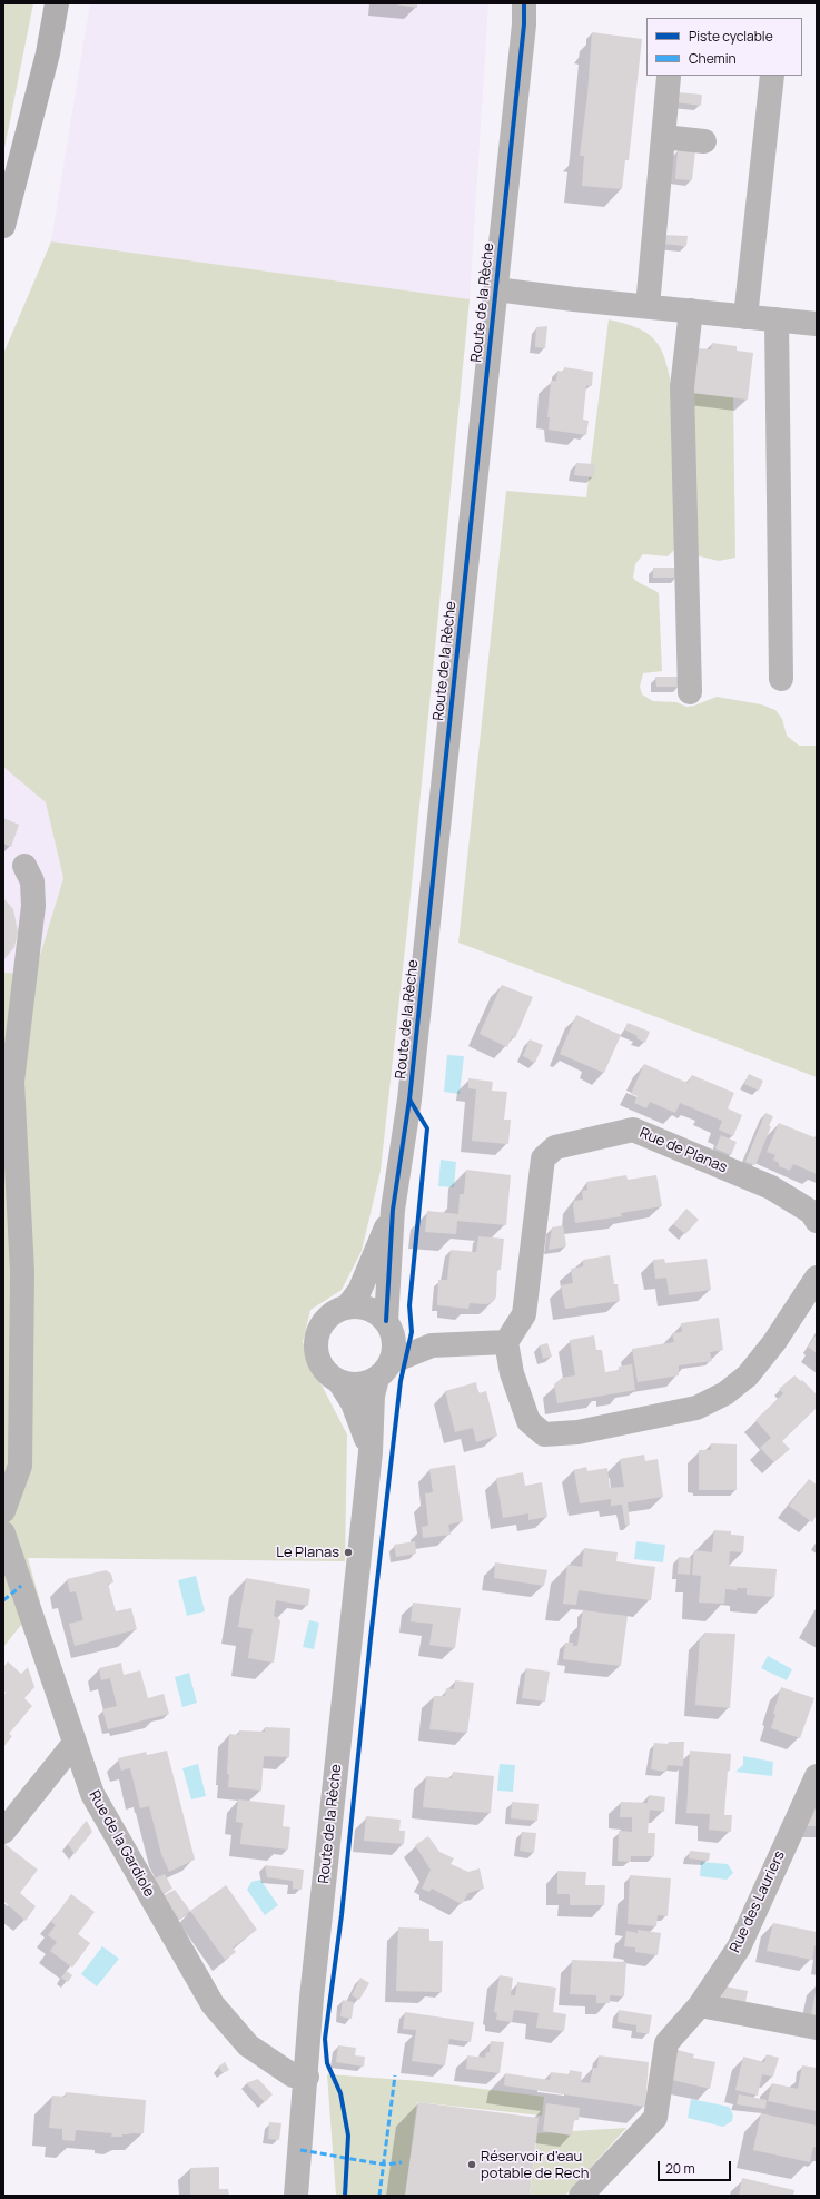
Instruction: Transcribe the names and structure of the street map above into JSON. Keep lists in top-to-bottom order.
{
  "streets": {
    "street": [
      "Route de la Rèche",
      "Rue de Planas",
      "Rue de la Gardiole",
      "Rue des Lauriers"
    ]
  },
  "crossings": [
    ["Route de la Rèche", "Rue de la Gardiole"]
  ],
  "places": ["Le Planas", "Réservoir d'eau potable de Rech"],
  "legend": ["Piste cyclable", "Chemin"],
  "scale_bar": "20 m"
}
